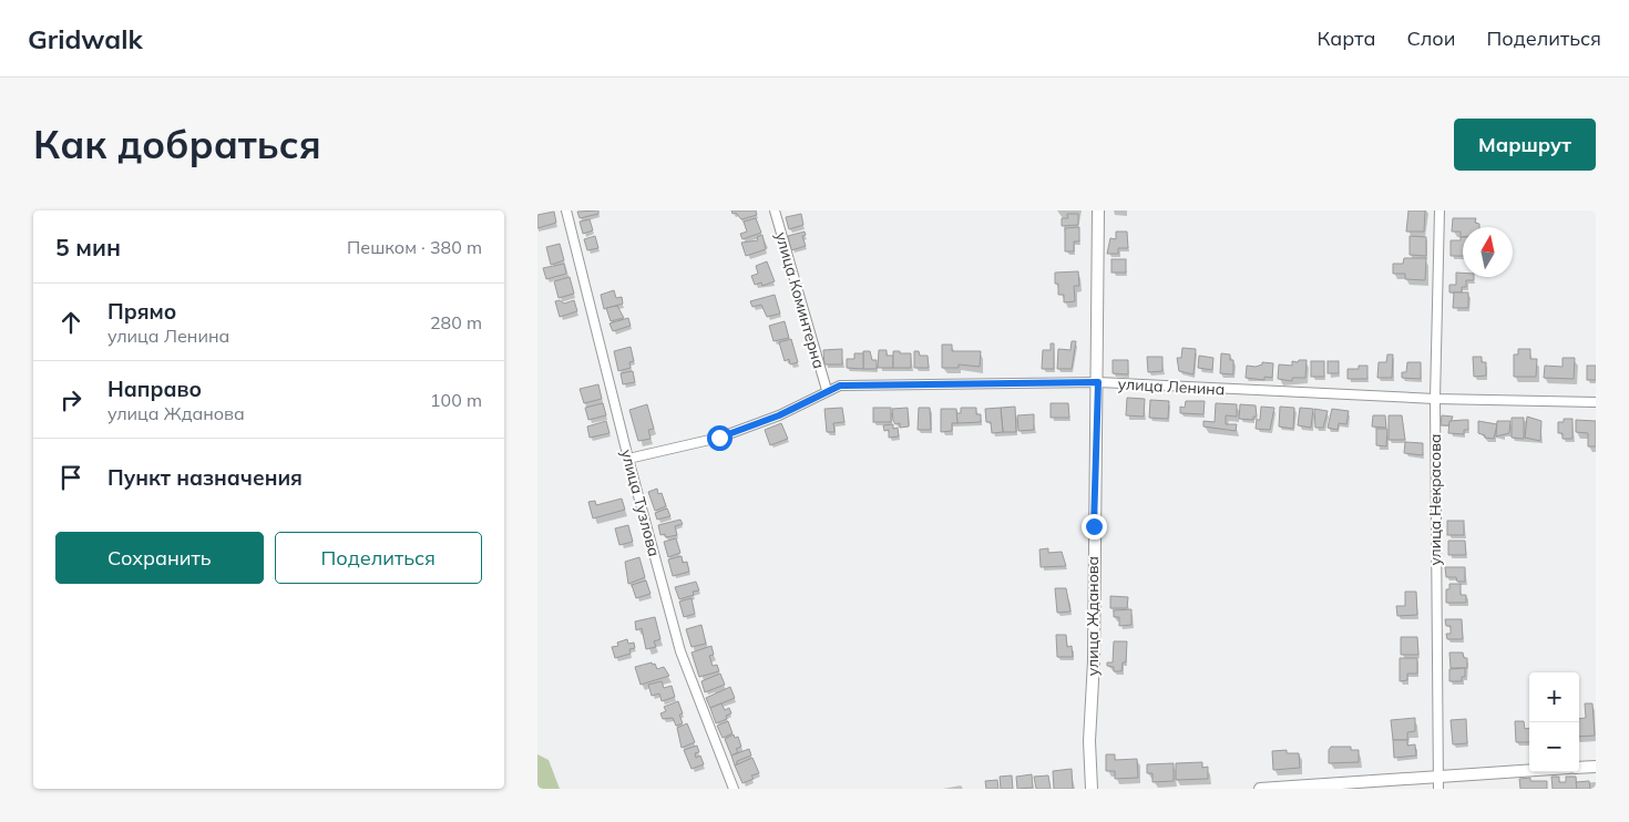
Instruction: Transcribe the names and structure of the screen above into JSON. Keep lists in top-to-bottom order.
{
  "streets": {
    "street": [
      "улица Коминтерна",
      "улица Ленина",
      "улица Некрасова",
      "улица Тузлова",
      "улица Жданова"
    ]
  },
  "crossings": [
    ["улица Коминтерна", "улица Ленина"],
    ["улица Ленина", "улица Некрасова"],
    ["улица Ленина", "улица Тузлова"],
    ["улица Ленина", "улица Жданова"]
  ],
  "north": "top",
  "page": {
    "header": "Gridwalk",
    "nav": ["Карта", "Слои", "Поделиться"],
    "buttons": [
      "Маршрут",
      ["Сохранить", "Поделиться"]
    ],
    "title": "Как добраться",
    "heading": ["5 мин", "Пешком · 380 m"],
    "list": [
      ["Прямо", "улица Ленина", "280 m"],
      ["Направо", "улица Жданова", "100 m"],
      "Пункт назначения"
    ],
    "map_buttons": ["+", "−"]
  }
}
